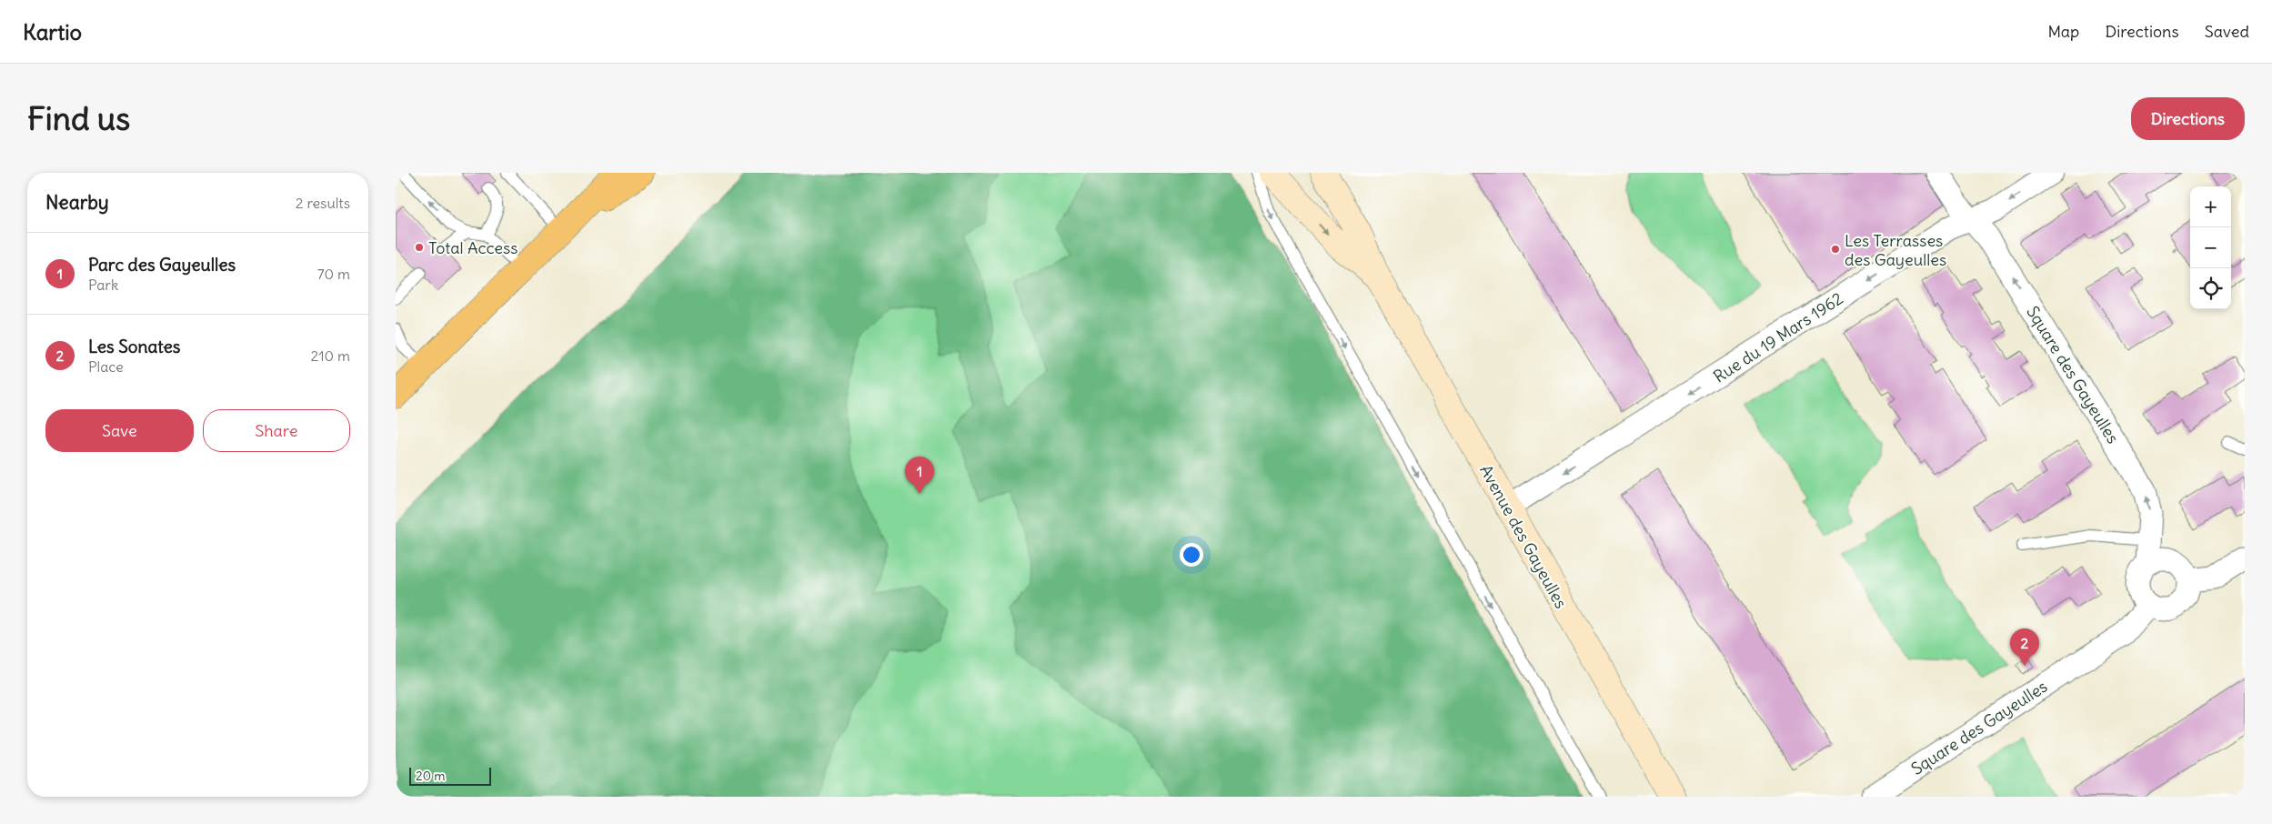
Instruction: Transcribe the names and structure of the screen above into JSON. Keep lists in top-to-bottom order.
{
  "streets": {
    "street": ["Rue du 19 Mars 1962", "Square des Gayeulles", "Avenue des Gayeulles"]
  },
  "crossings": [
    ["Rue du 19 Mars 1962", "Square des Gayeulles"],
    ["Rue du 19 Mars 1962", "Avenue des Gayeulles"]
  ],
  "one_way": ["Rue du 19 Mars 1962", "Square des Gayeulles"],
  "places": ["Total Access", "Les Terrasses des Gayeulles"],
  "scale_bar": "20 m",
  "page": {
    "header": "Kartio",
    "nav": ["Map", "Directions", "Saved"],
    "buttons": [
      "Directions",
      ["Save", "Share"]
    ],
    "title": "Find us",
    "heading": ["Nearby", "2 results"],
    "map_buttons": ["+", "−"],
    "list": [
      {
        "mark": "1",
        "name": "Parc des Gayeulles",
        "note": "Park",
        "value": "70 m"
      },
      {
        "mark": "2",
        "name": "Les Sonates",
        "note": "Place",
        "value": "210 m"
      }
    ],
    "pins": ["1", "2"],
    "scale": "20 m"
  }
}
